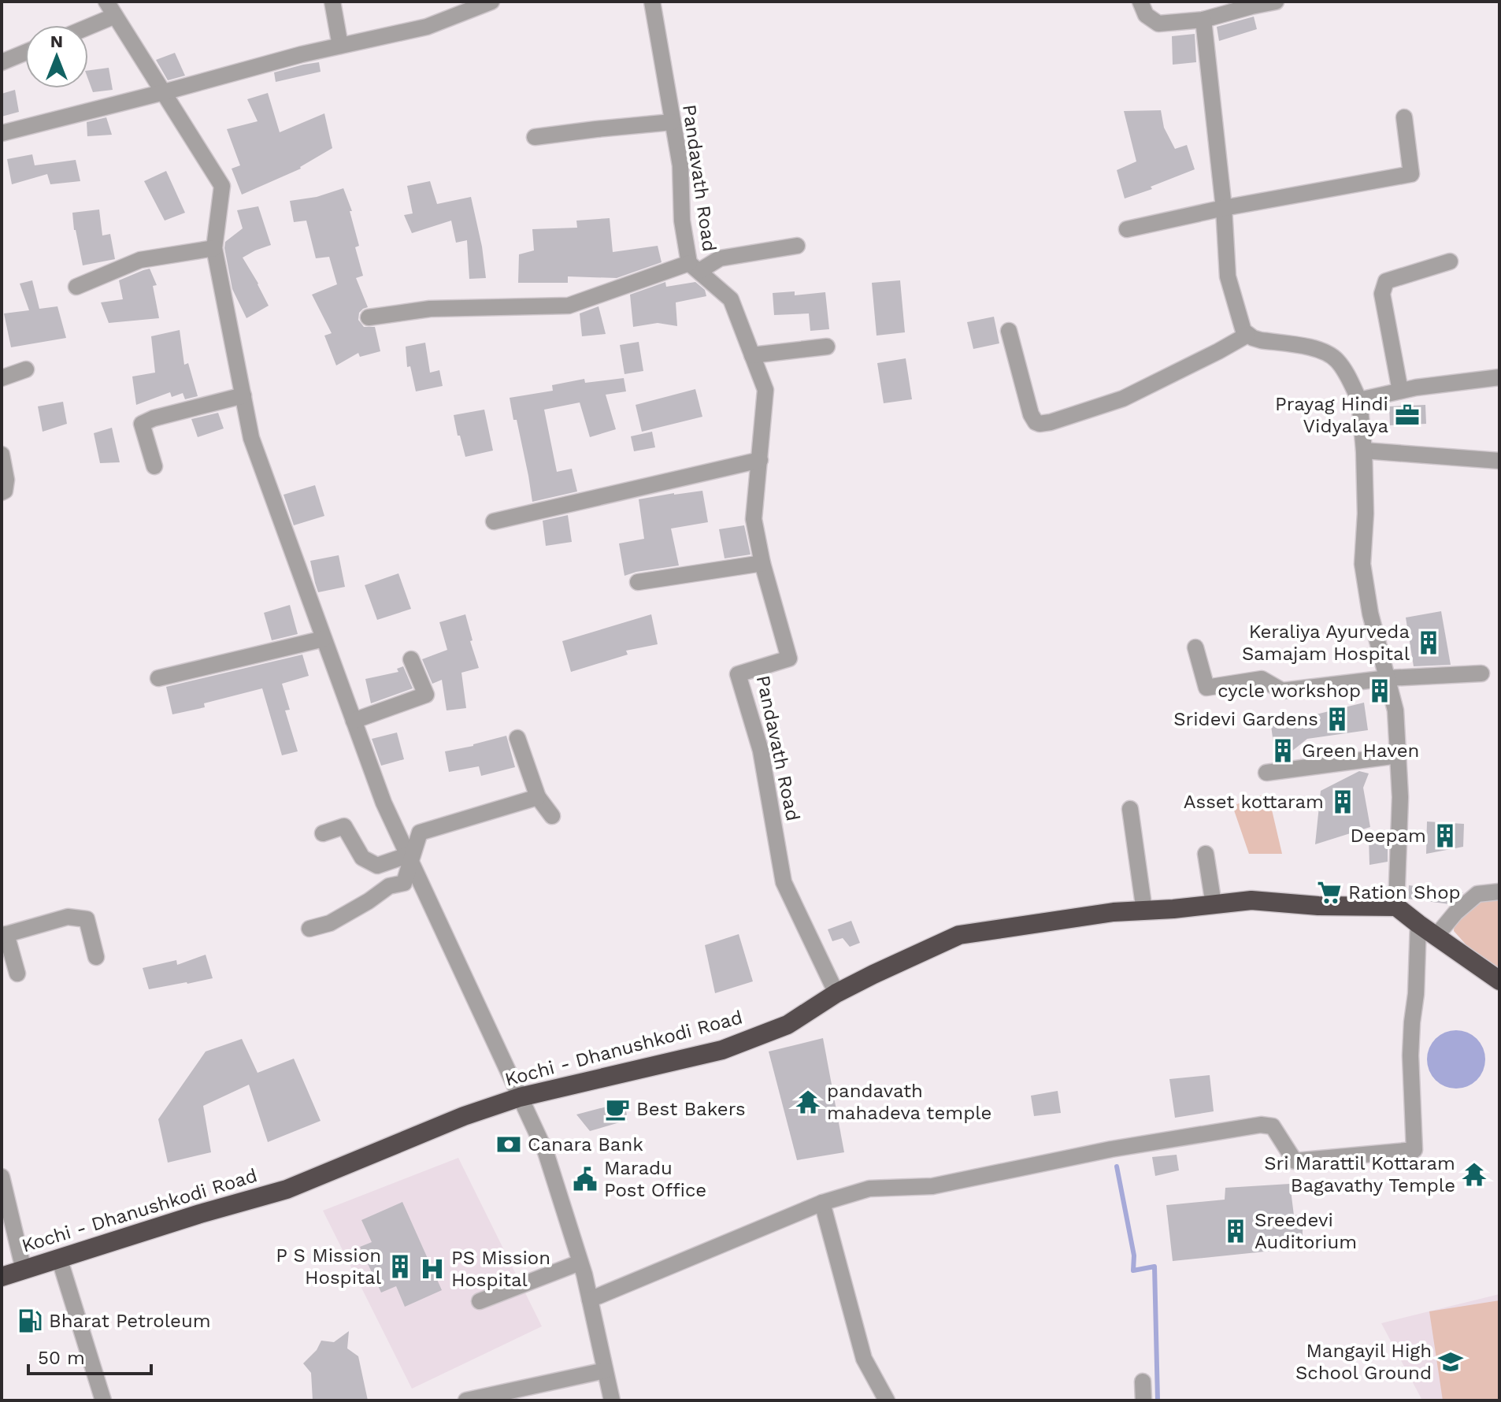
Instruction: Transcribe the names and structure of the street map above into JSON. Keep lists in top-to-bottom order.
{
  "streets": {
    "highway": ["Kochi - Dhanushkodi Road"],
    "street": ["Pandavath Road"]
  },
  "crossings": [
    ["Pandavath Road", "Kochi - Dhanushkodi Road"]
  ],
  "places": {
    "office": ["Prayag Hindi Vidyalaya"],
    "building": [
      "Keraliya Ayurveda Samajam Hospital",
      "cycle workshop",
      "Sridevi Gardens",
      "Green Haven",
      "Asset kottaram",
      "Deepam",
      "Sreedevi Auditorium",
      "P S Mission Hospital"
    ],
    "supermarket": ["Ration Shop"],
    "temple": ["pandavath mahadeva temple", "Sri Marattil Kottaram Bagavathy Temple"],
    "cafe": ["Best Bakers"],
    "bank": ["Canara Bank"],
    "public building": ["Maradu Post Office"],
    "hospital": ["PS Mission Hospital"],
    "fuel station": ["Bharat Petroleum"],
    "school or university": ["Mangayil High School Ground"]
  },
  "scale_bar": "50 m",
  "north": "top"
}
